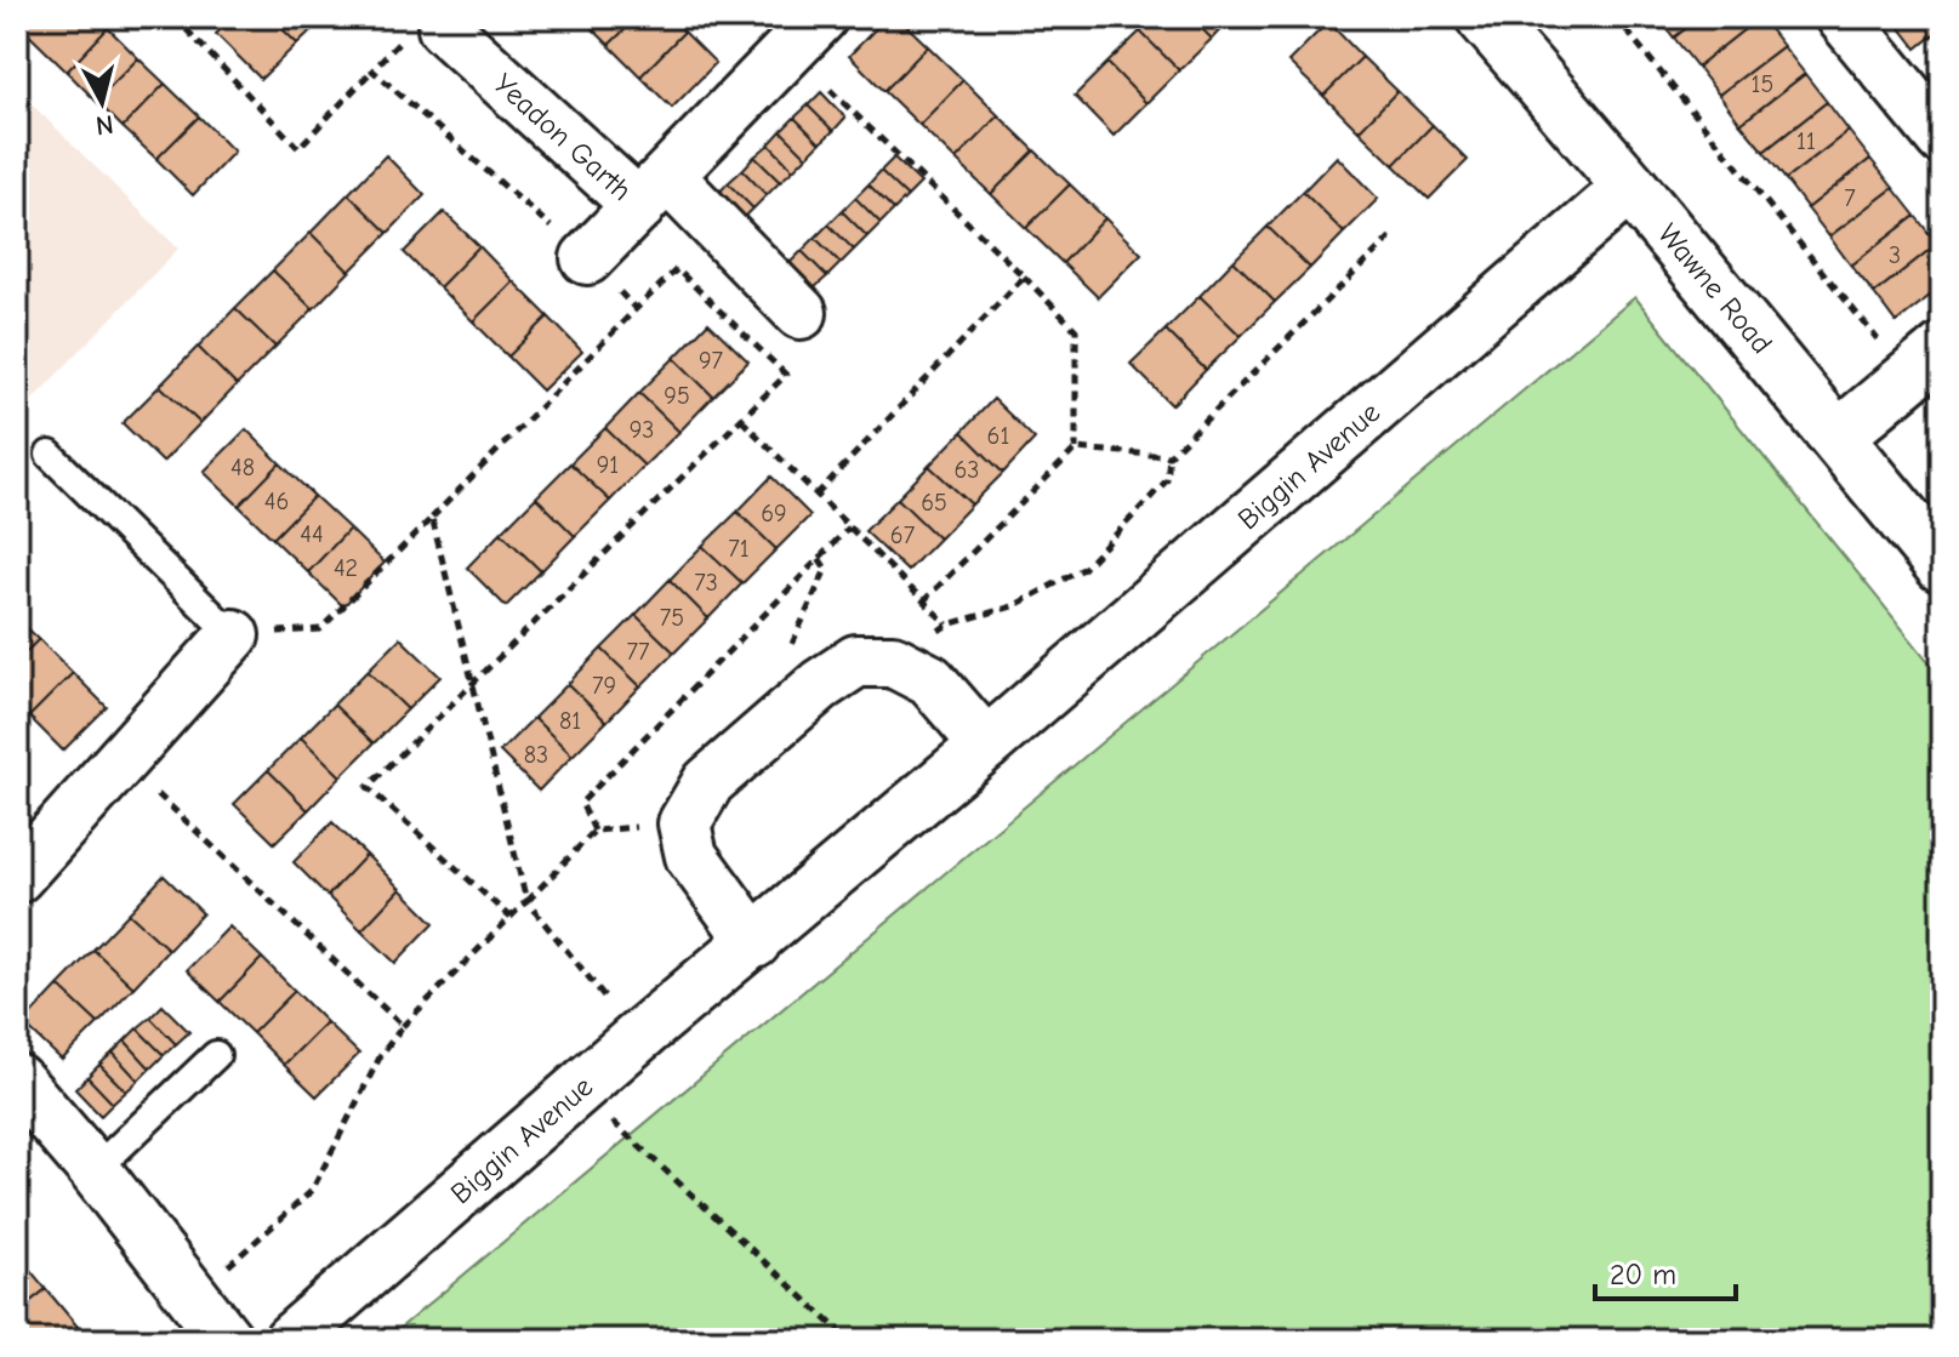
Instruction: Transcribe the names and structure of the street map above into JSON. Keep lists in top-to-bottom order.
{
  "streets": {
    "street": ["Yeadon Garth", "Wawne Road", "Biggin Avenue"]
  },
  "crossings": [
    ["Wawne Road", "Biggin Avenue"]
  ],
  "house_numbers": [
    "15",
    "11",
    "7",
    "3",
    "97",
    "95",
    "93",
    "61",
    "91",
    "48",
    "63",
    "46",
    "65",
    "69",
    "44",
    "67",
    "71",
    "42",
    "73",
    "75",
    "77",
    "79",
    "81",
    "83"
  ],
  "scale_bar": "20 m",
  "north": "bottom"
}
